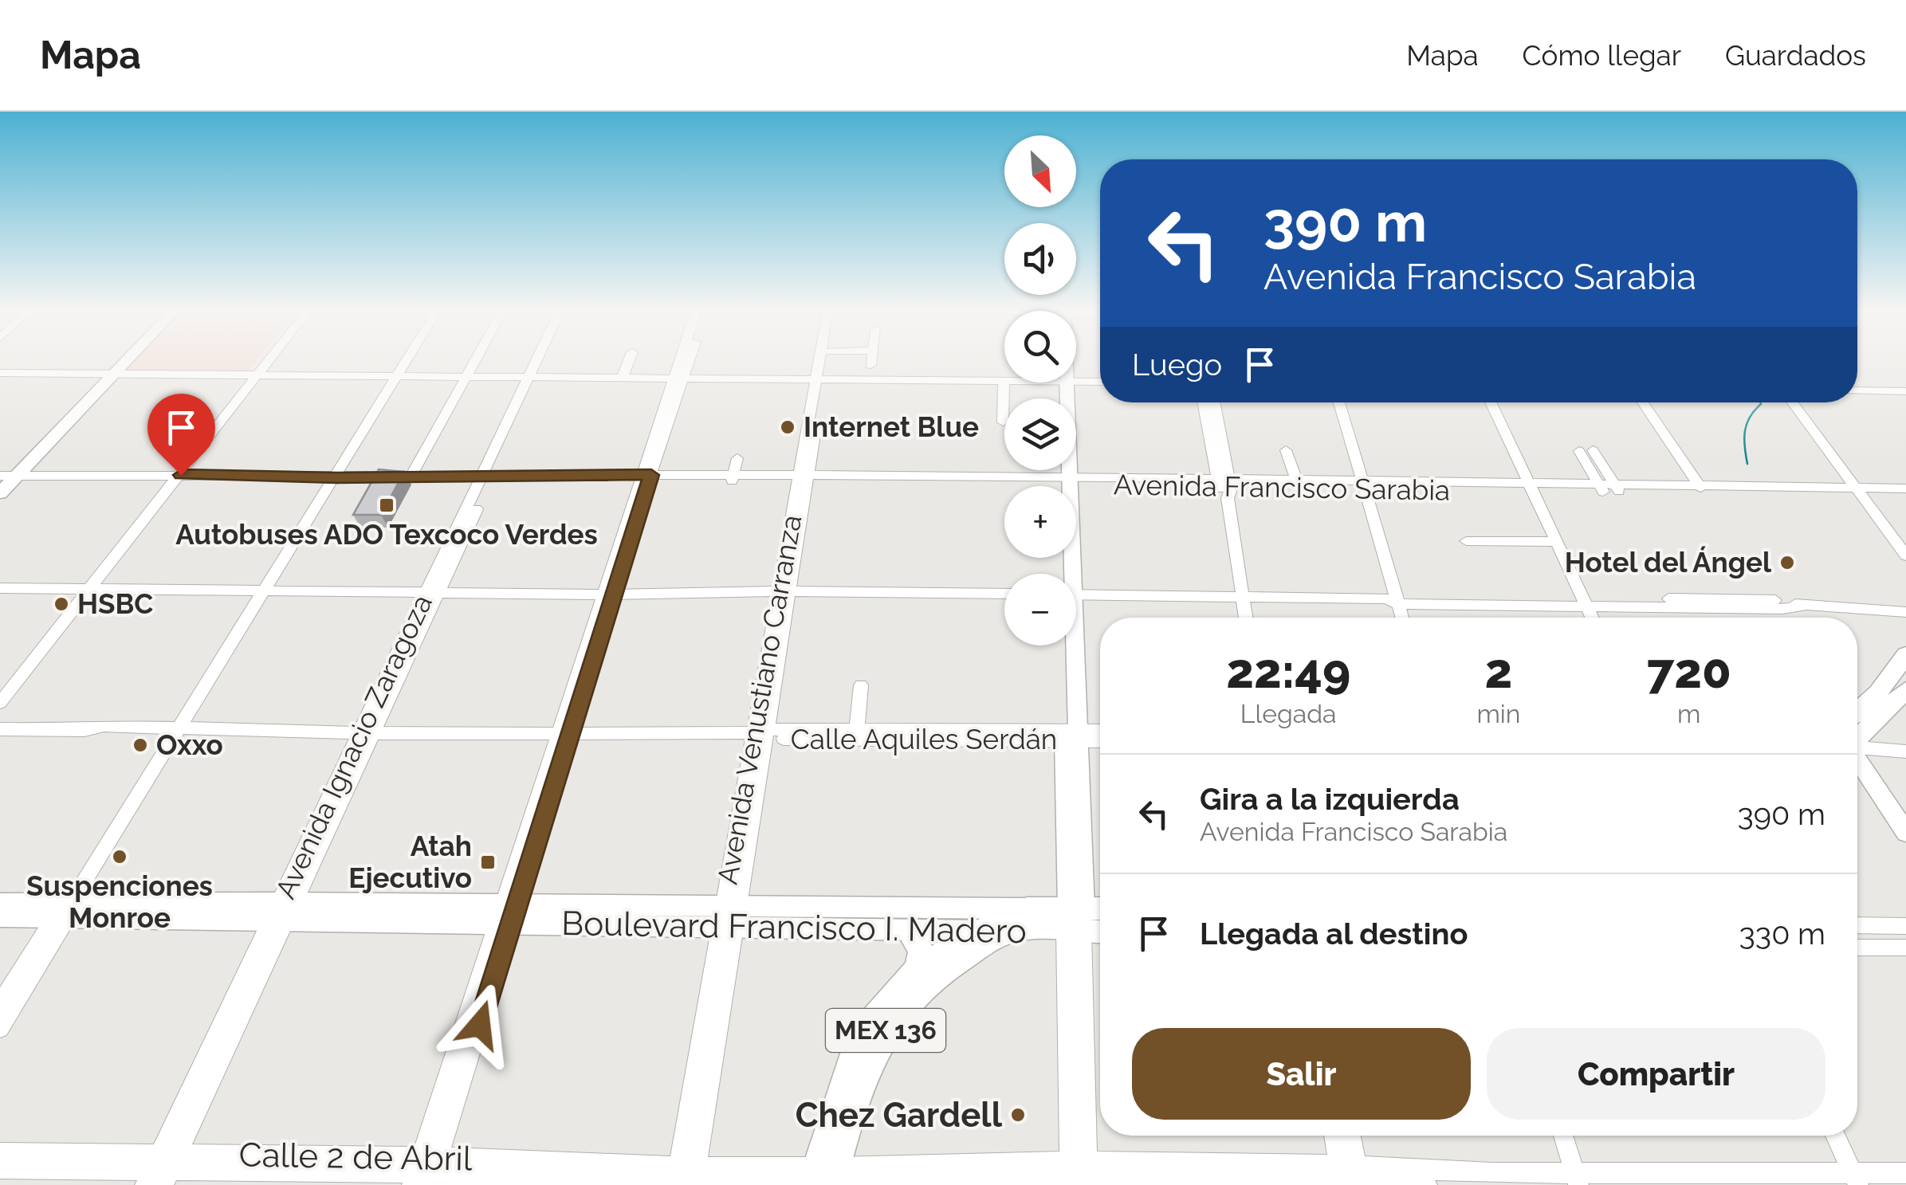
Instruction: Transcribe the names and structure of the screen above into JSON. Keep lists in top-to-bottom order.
{
  "streets": {
    "main road": ["Boulevard Francisco I. Madero", "MEX 136"],
    "street": [
      "Avenida Francisco Sarabia",
      "Avenida Venustiano Carranza",
      "Calle Aquiles Serdán",
      "Avenida Ignacio Zaragoza",
      "Calle 2 de Abril"
    ]
  },
  "crossings": [
    ["Avenida Francisco Sarabia", "Avenida Venustiano Carranza"],
    ["Avenida Francisco Sarabia", "Avenida Ignacio Zaragoza"],
    ["Avenida Venustiano Carranza", "Calle Aquiles Serdán"],
    ["Avenida Venustiano Carranza", "Boulevard Francisco I. Madero"],
    ["Avenida Venustiano Carranza", "Calle 2 de Abril"],
    ["Calle Aquiles Serdán", "Avenida Ignacio Zaragoza"],
    ["Avenida Ignacio Zaragoza", "Boulevard Francisco I. Madero"],
    ["Avenida Ignacio Zaragoza", "Calle 2 de Abril"],
    ["Boulevard Francisco I. Madero", "MEX 136"],
    ["MEX 136", "Calle 2 de Abril"]
  ],
  "places": {
    "other": [
      "Internet Blue",
      "Hotel del Ángel",
      "HSBC",
      "Oxxo",
      "Suspenciones Monroe",
      "Chez Gardell"
    ],
    "transit": ["Autobuses ADO Texcoco Verdes", "Atah Ejecutivo"]
  },
  "north": "bottom right",
  "page": {
    "header": "Mapa",
    "nav": ["Mapa", "Cómo llegar", "Guardados"],
    "map_buttons": ["+", "−"],
    "turn": ["390 m", "Avenida Francisco Sarabia"],
    "then": "Luego",
    "eta": [
      "22:49",
      "Llegada",
      "2",
      "min",
      "720",
      "m"
    ],
    "list": [
      {
        "name": "Gira a la izquierda",
        "note": "Avenida Francisco Sarabia",
        "value": "390 m"
      },
      {
        "name": "Llegada al destino",
        "value": "330 m"
      }
    ],
    "buttons": ["Salir", "Compartir"]
  }
}
